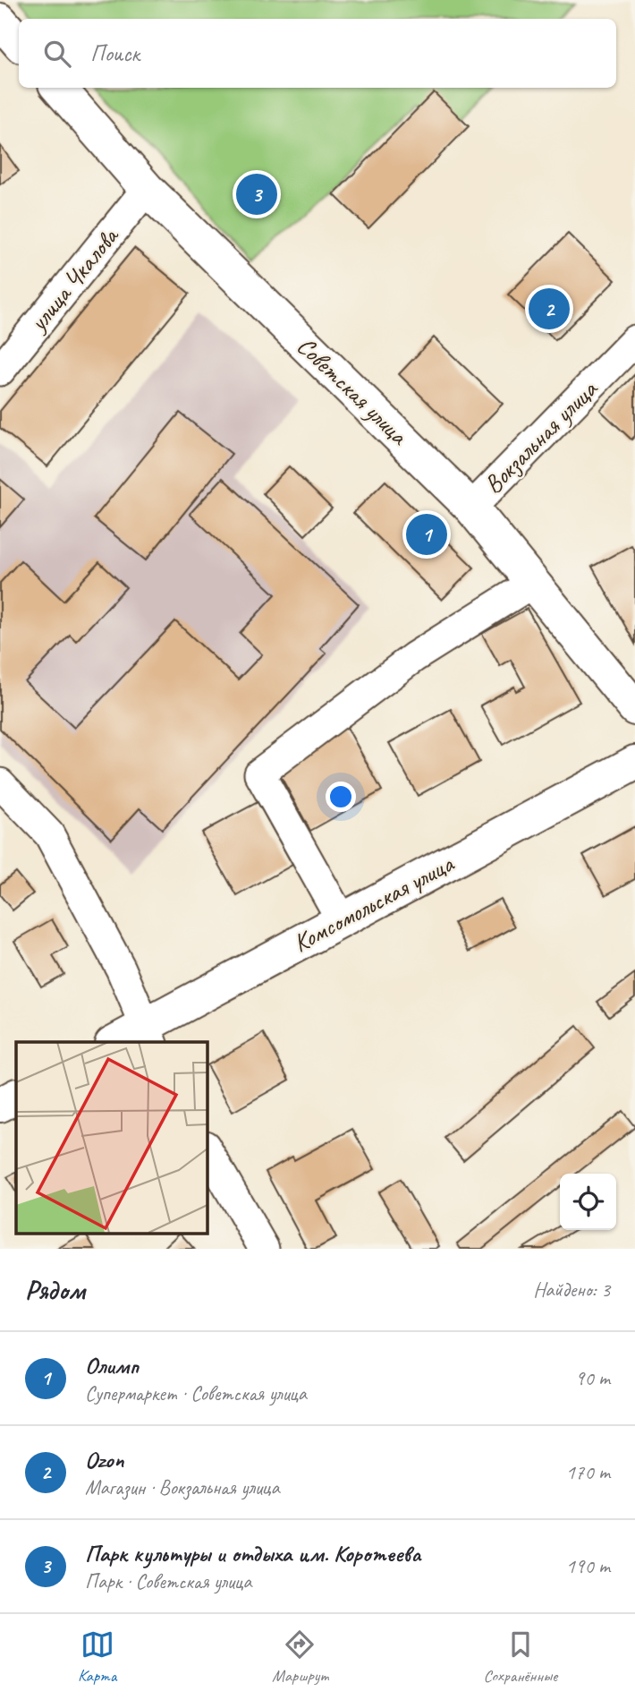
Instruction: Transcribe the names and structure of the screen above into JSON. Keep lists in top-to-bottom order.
{
  "streets": {
    "main road": ["Советская улица", "Комсомольская улица"],
    "street": ["улица Чкалова", "Вокзальная улица"]
  },
  "crossings": [
    ["улица Чкалова", "Советская улица"],
    ["Советская улица", "Вокзальная улица"]
  ],
  "page": {
    "search": "Поиск",
    "pins": ["3", "2", "1"],
    "heading": ["Рядом", "Найдено: 3"],
    "list": [
      {
        "mark": "1",
        "name": "Олимп",
        "note": "Супермаркет · Советская улица",
        "value": "90 m"
      },
      {
        "mark": "2",
        "name": "Ozon",
        "note": "Магазин · Вокзальная улица",
        "value": "170 m"
      },
      {
        "mark": "3",
        "name": "Парк культуры и отдыха им. Коротеева",
        "note": "Парк · Советская улица",
        "value": "190 m"
      }
    ],
    "nav": ["Карта", "Маршрут", "Сохранённые"]
  }
}
